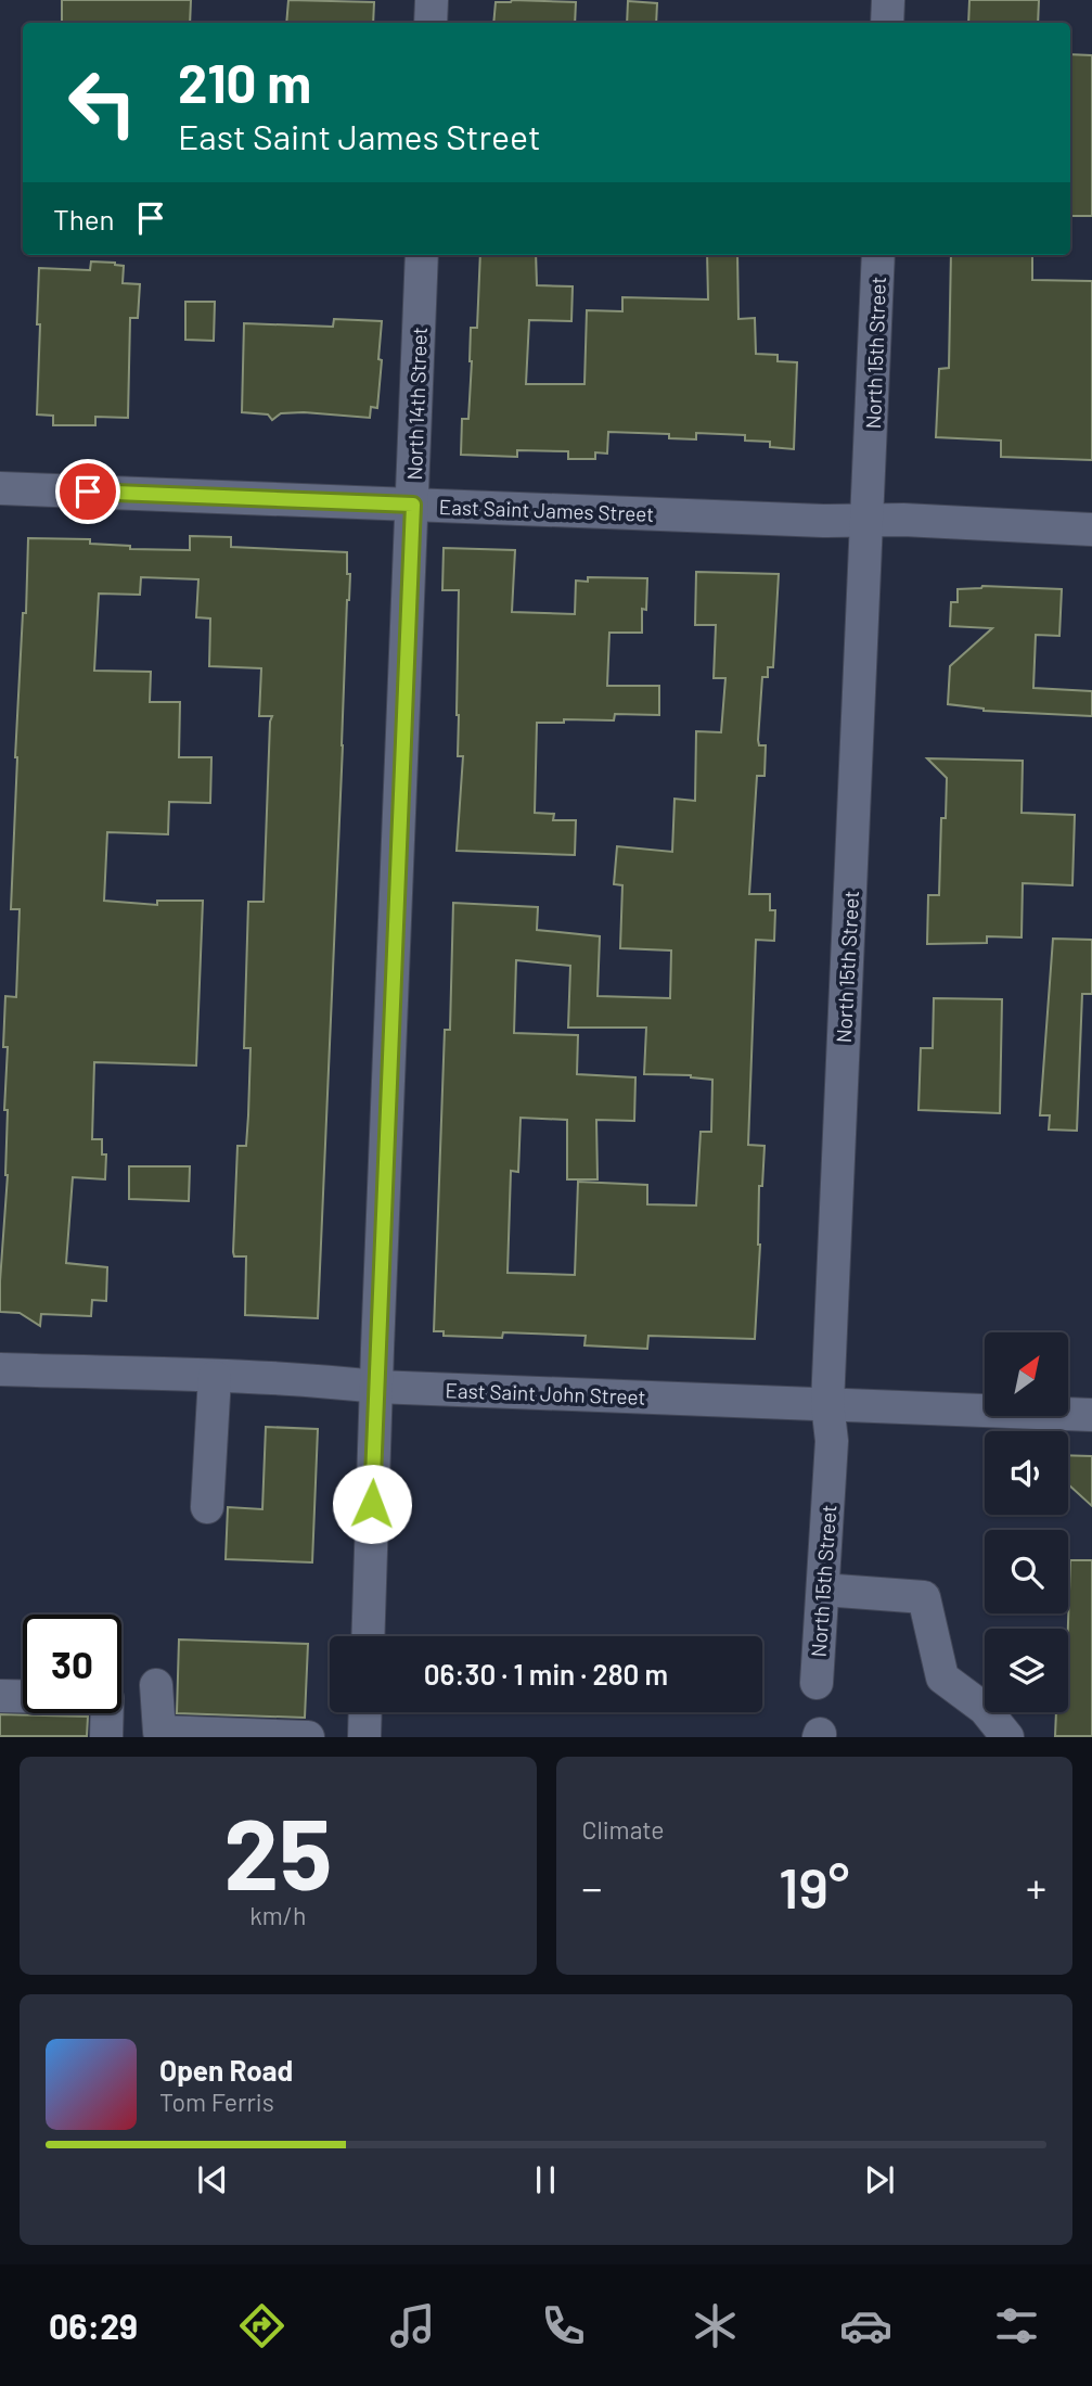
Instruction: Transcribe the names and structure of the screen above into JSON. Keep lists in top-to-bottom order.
{
  "streets": {
    "street": [
      "North 15th Street",
      "North 14th Street",
      "East Saint James Street",
      "East Saint John Street"
    ]
  },
  "crossings": [
    ["North 15th Street", "East Saint James Street"],
    ["North 15th Street", "East Saint John Street"],
    ["North 14th Street", "East Saint James Street"],
    ["North 14th Street", "East Saint John Street"]
  ],
  "north": "top right",
  "page": {
    "turn": ["210 m", "East Saint James Street"],
    "then": "Then",
    "limit": "30",
    "trip": "06:30 · 1 min · 280 m",
    "tile": [
      ["25", "km/h"],
      "Climate"
    ],
    "heat": ["−", "19°", "+"],
    "song": ["Open Road", "Tom Ferris"],
    "tabs": "06:29"
  }
}
